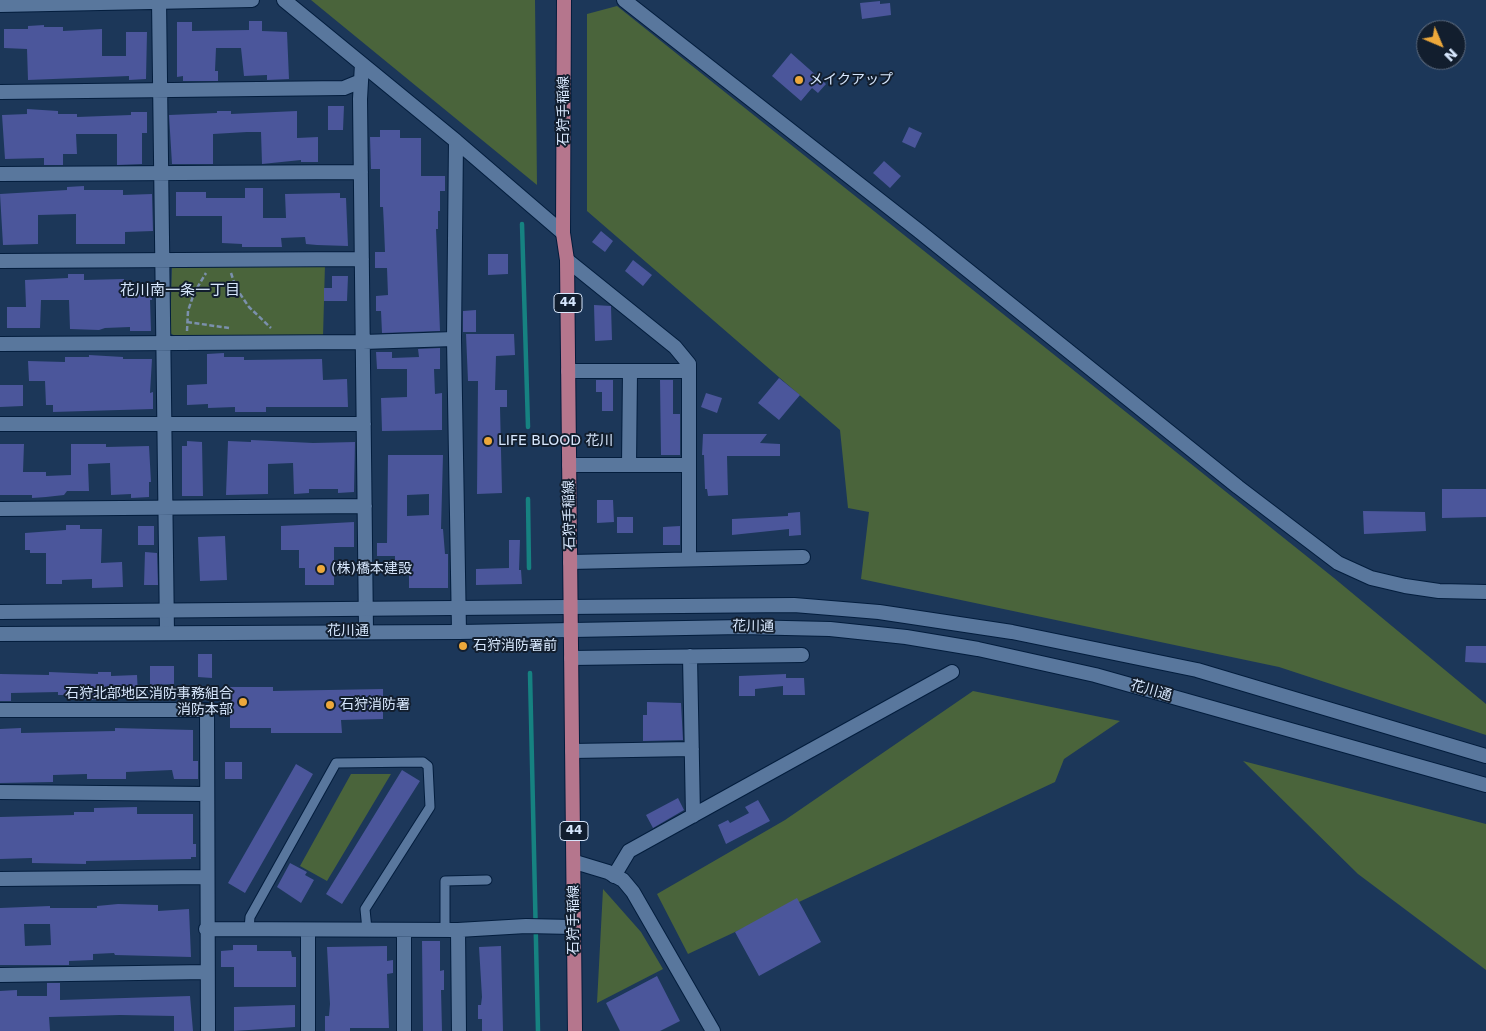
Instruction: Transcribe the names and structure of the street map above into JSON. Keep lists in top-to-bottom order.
{
  "streets": {
    "main road": ["石狩手稲線", "44"],
    "street": ["花川通"]
  },
  "crossings": [
    ["石狩手稲線", "花川通"]
  ],
  "districts": ["花川南一条一丁目"],
  "places": [
    "メイクアップ",
    "LIFE BLOOD 花川",
    "(株)橋本建設",
    "石狩消防署前",
    "石狩北部地区消防事務組合 消防本部",
    "石狩消防署"
  ],
  "north": "bottom right"
}
